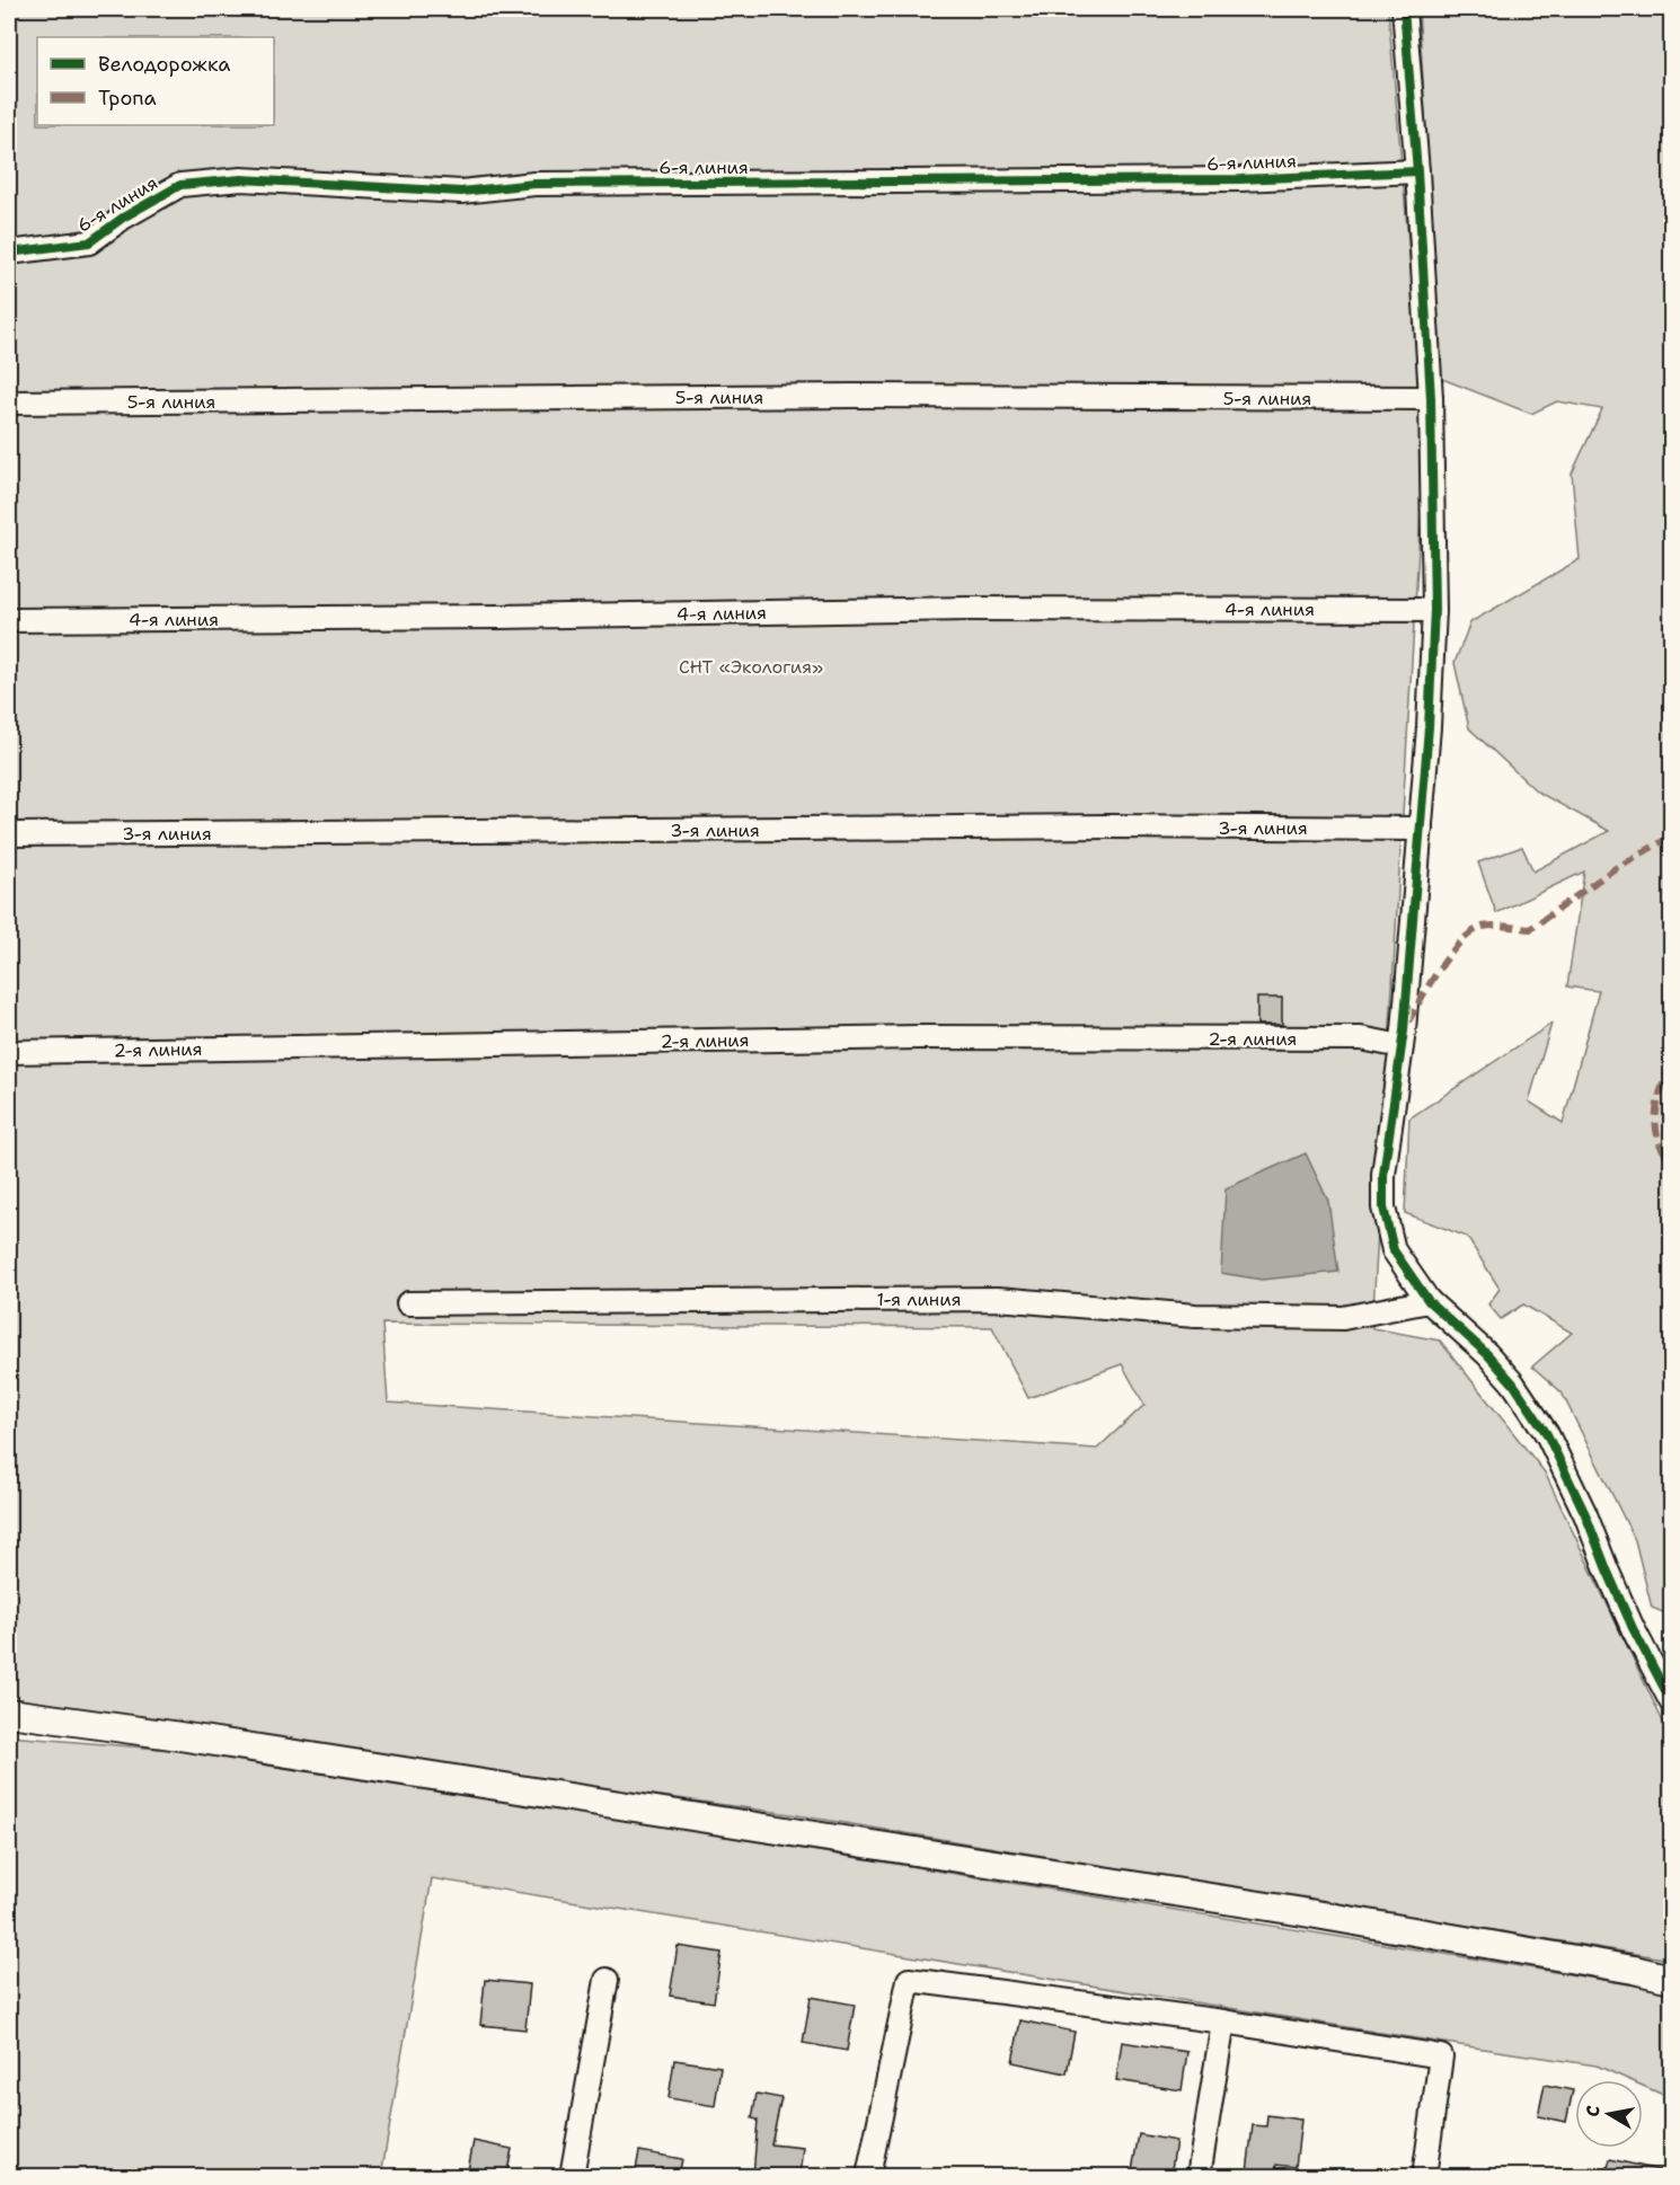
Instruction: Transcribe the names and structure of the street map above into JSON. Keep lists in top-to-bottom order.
{
  "streets": {
    "street": [
      "6-я линия",
      "5-я линия",
      "4-я линия",
      "3-я линия",
      "2-я линия",
      "1-я линия"
    ]
  },
  "parks": ["СНТ «Экология»"],
  "legend": ["Велодорожка", "Тропа"],
  "north": "left"
}
